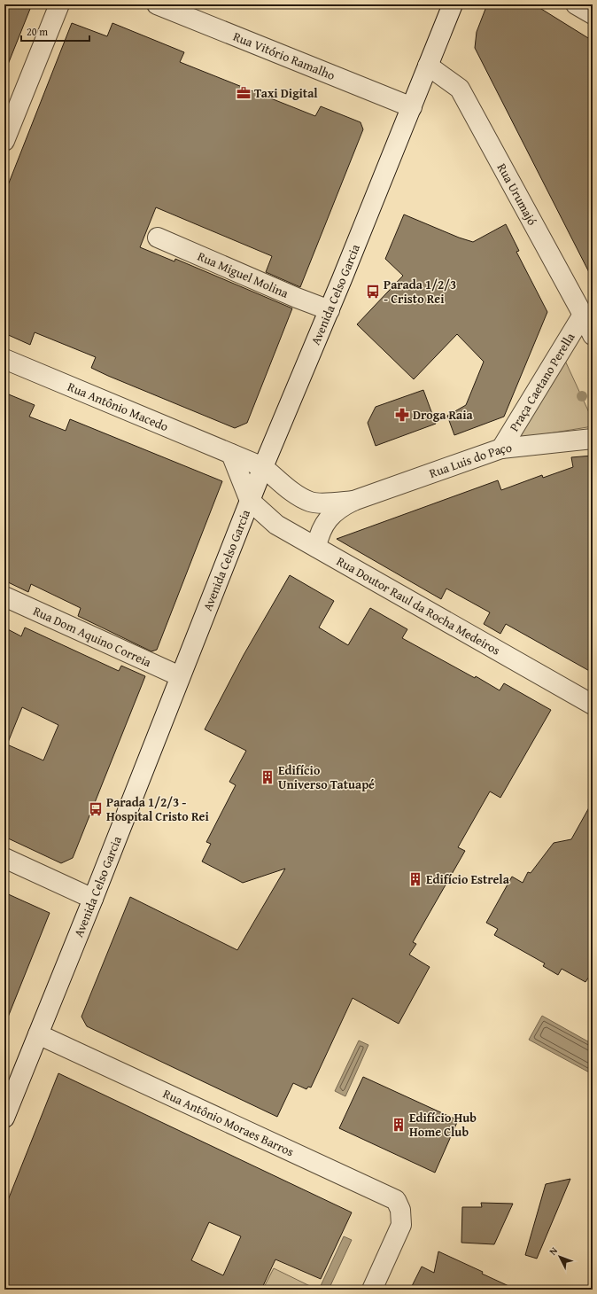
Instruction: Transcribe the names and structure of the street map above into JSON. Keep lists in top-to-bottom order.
{
  "streets": {
    "street": [
      "Rua Vitório Ramalho",
      "Rua Urumajó",
      "Rua Miguel Molina",
      "Avenida Celso Garcia",
      "Praça Caetano Perella",
      "Rua Antônio Macedo",
      "Rua Luis do Paço",
      "Rua Doutor Raul da Rocha Medeiros",
      "Rua Dom Aquino Correia",
      "Rua Antônio Moraes Barros"
    ]
  },
  "crossings": [
    ["Rua Vitório Ramalho", "Avenida Celso Garcia"],
    ["Rua Urumajó", "Avenida Celso Garcia"],
    ["Rua Urumajó", "Praça Caetano Perella"],
    ["Rua Miguel Molina", "Avenida Celso Garcia"],
    ["Avenida Celso Garcia", "Rua Antônio Macedo"],
    ["Avenida Celso Garcia", "Rua Luis do Paço"],
    ["Avenida Celso Garcia", "Rua Doutor Raul da Rocha Medeiros"],
    ["Avenida Celso Garcia", "Rua Dom Aquino Correia"],
    ["Avenida Celso Garcia", "Rua Antônio Moraes Barros"],
    ["Praça Caetano Perella", "Rua Luis do Paço"],
    ["Rua Antônio Macedo", "Rua Luis do Paço"],
    ["Rua Luis do Paço", "Rua Doutor Raul da Rocha Medeiros"]
  ],
  "places": {
    "office": ["Taxi Digital"],
    "bus stop": ["Parada 1/2/3 - Cristo Rei", "Parada 1/2/3 - Hospital Cristo Rei"],
    "pharmacy": ["Droga Raia"],
    "building": ["Edifício Universo Tatuapé", "Edifício Estrela", "Edifício Hub Home Club"]
  },
  "scale_bar": "20 m",
  "north": "top left"
}
